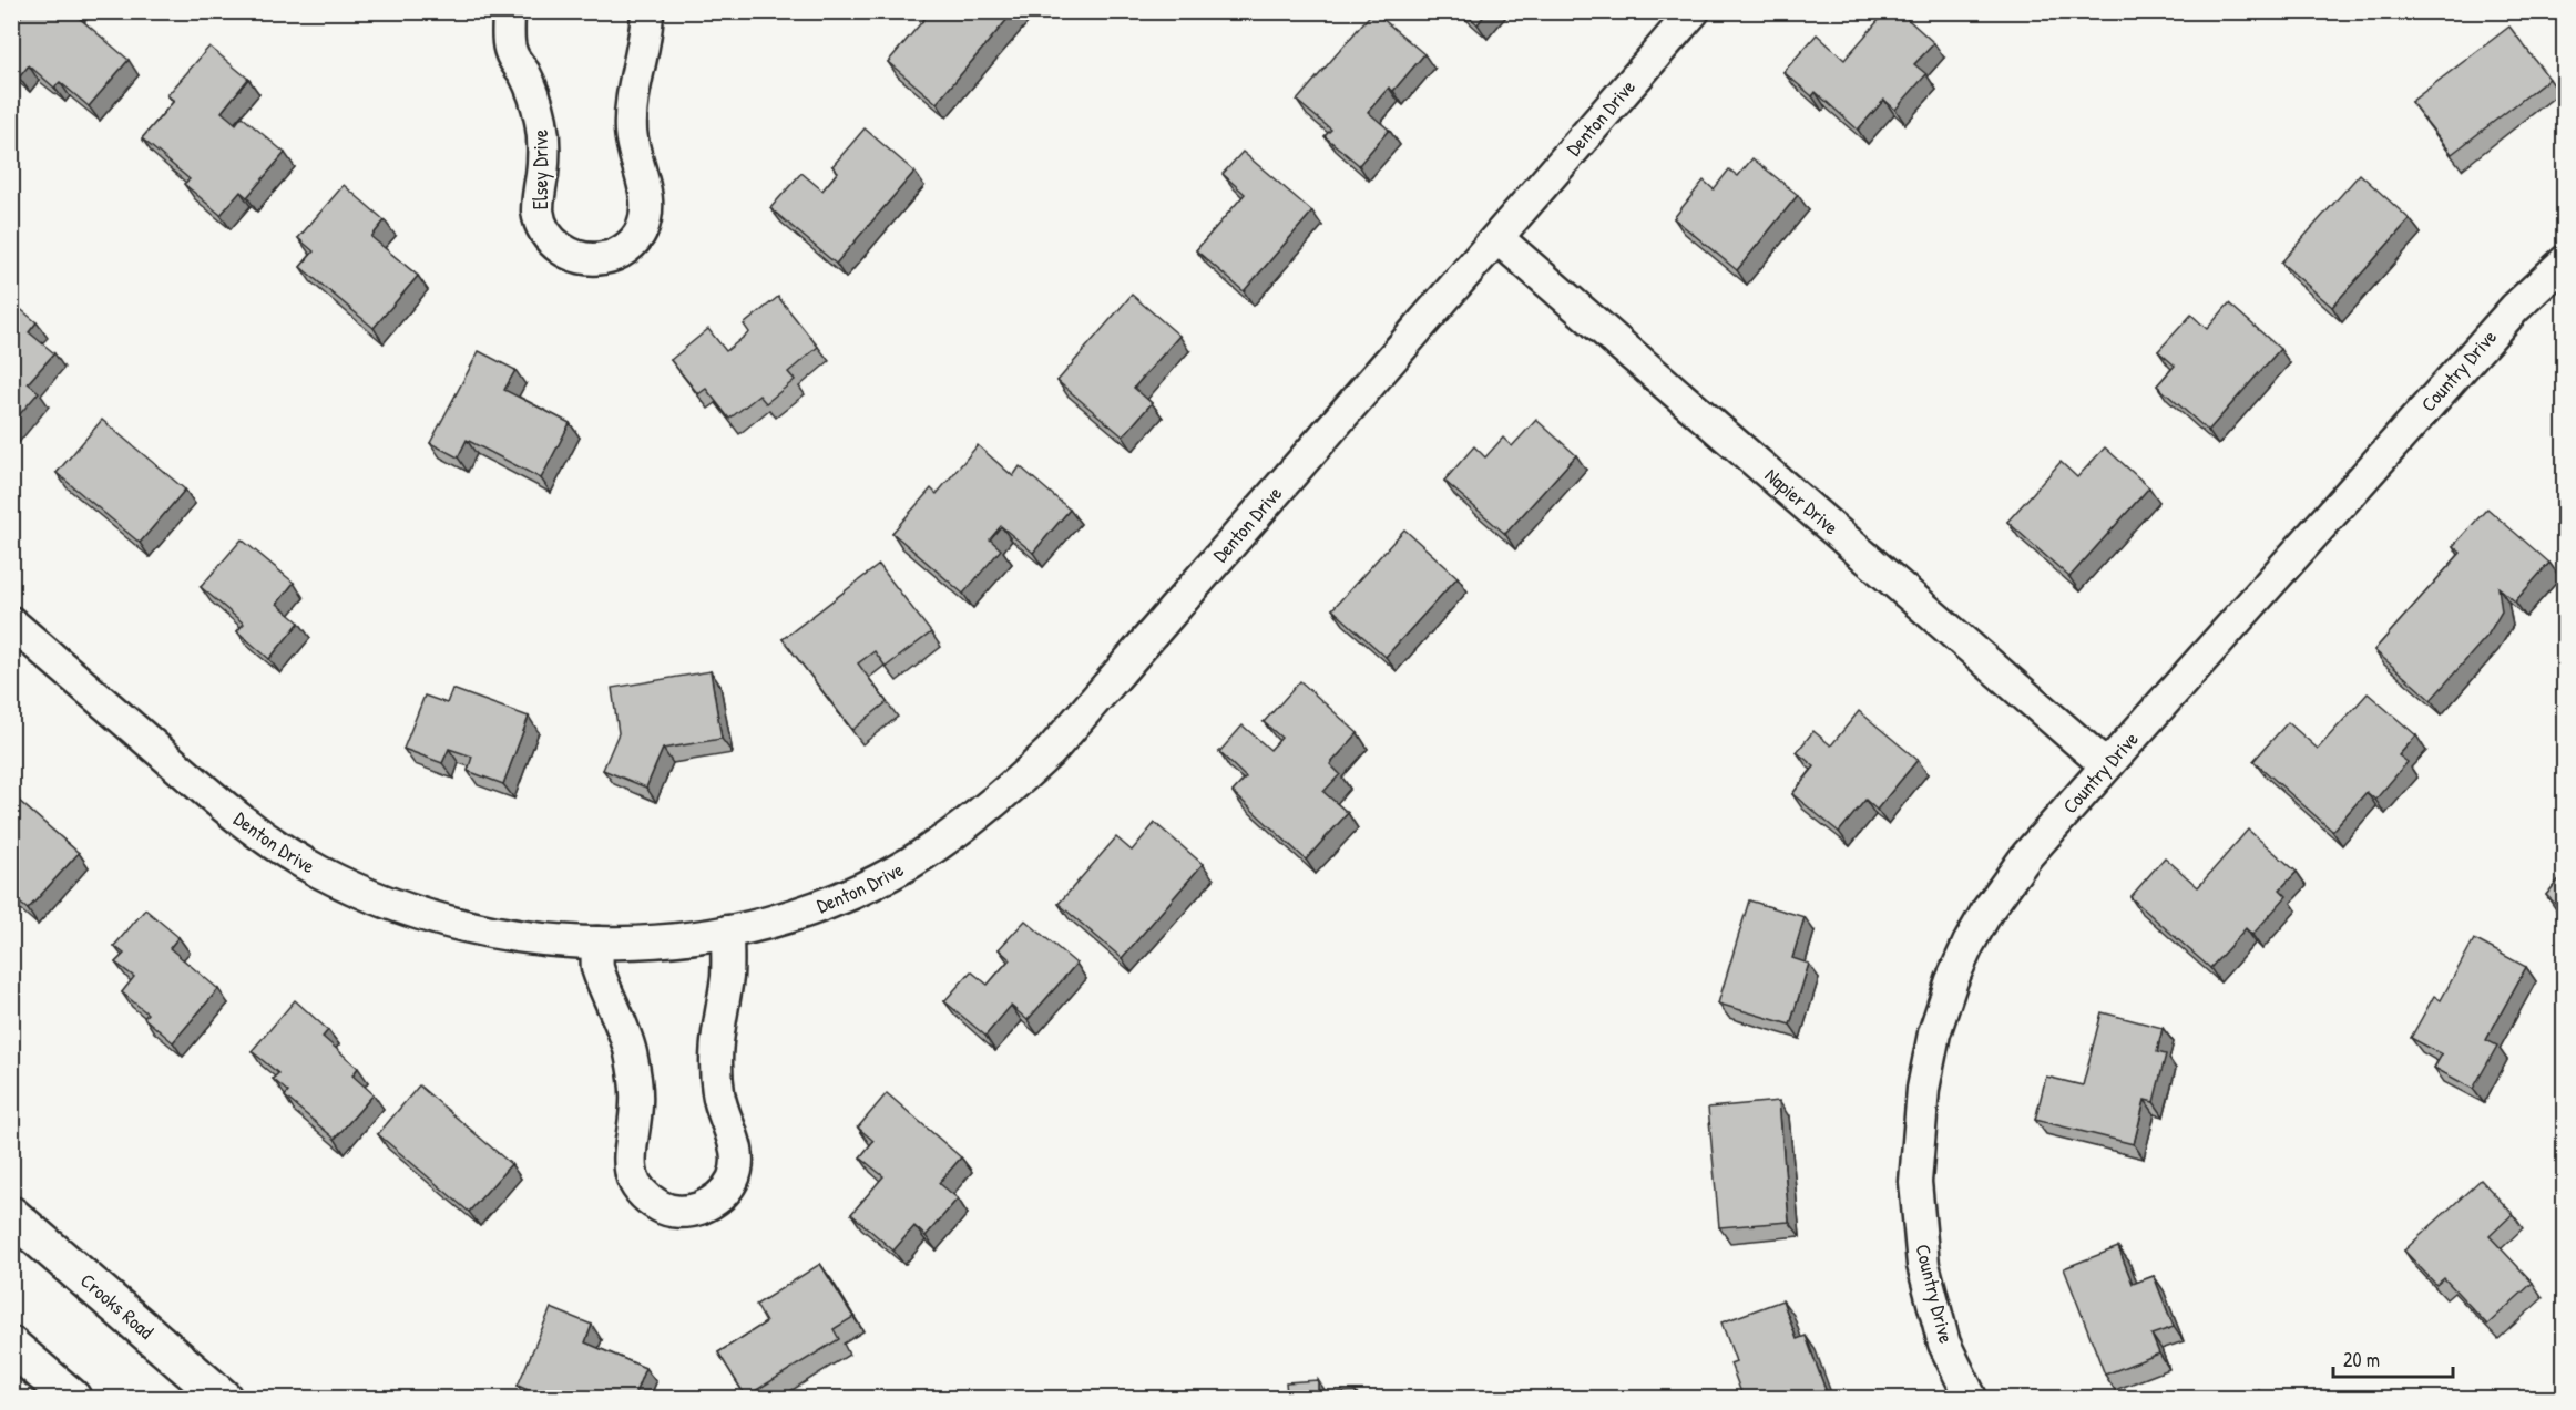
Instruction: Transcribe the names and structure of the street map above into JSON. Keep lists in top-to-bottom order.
{
  "streets": {
    "main road": ["Crooks Road"],
    "street": [
      "Denton Drive",
      "Elsey Drive",
      "Country Drive",
      "Napier Drive"
    ]
  },
  "crossings": [
    ["Denton Drive", "Napier Drive"],
    ["Country Drive", "Napier Drive"]
  ],
  "scale_bar": "20 m"
}
